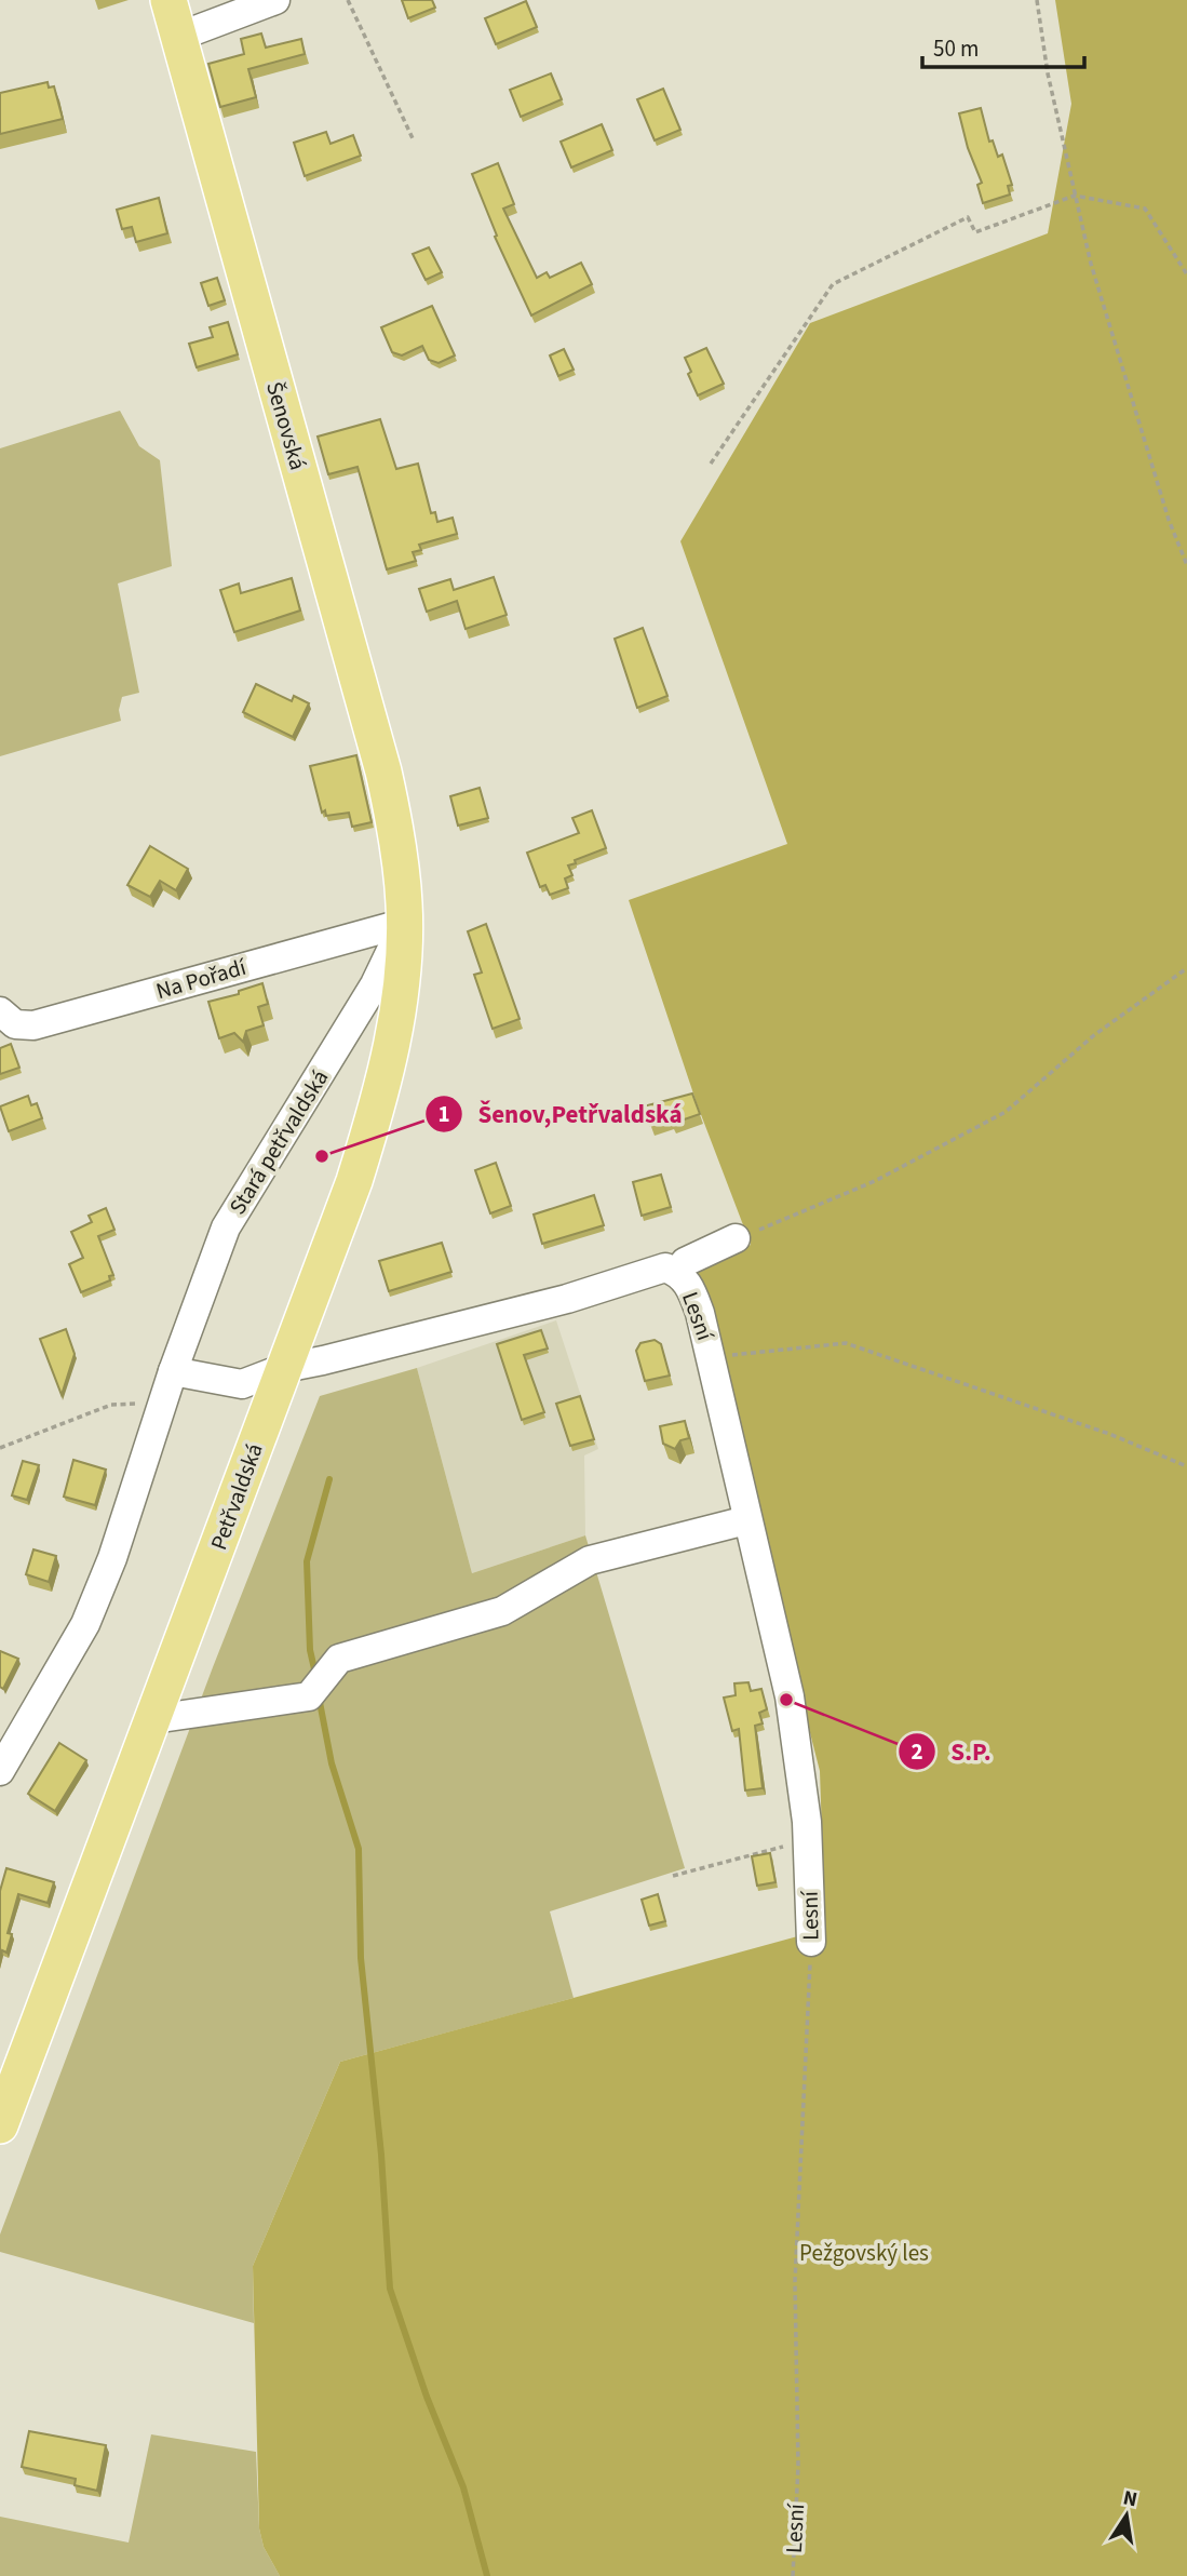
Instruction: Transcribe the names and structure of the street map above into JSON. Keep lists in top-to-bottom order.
{
  "streets": {
    "main road": ["Šenovská", "Petřvaldská"],
    "street": ["Na Pořadí", "Stará petřvaldská", "Lesní"]
  },
  "crossings": [
    ["Šenovská", "Petřvaldská"],
    ["Na Pořadí", "Stará petřvaldská"],
    ["Na Pořadí", "Petřvaldská"],
    ["Stará petřvaldská", "Petřvaldská"],
    ["Lesní", "Petřvaldská"]
  ],
  "parks": ["Pežgovský les"],
  "places": ["Šenov,Petřvaldská", "S.P."],
  "scale_bar": "50 m",
  "north": "top"
}
